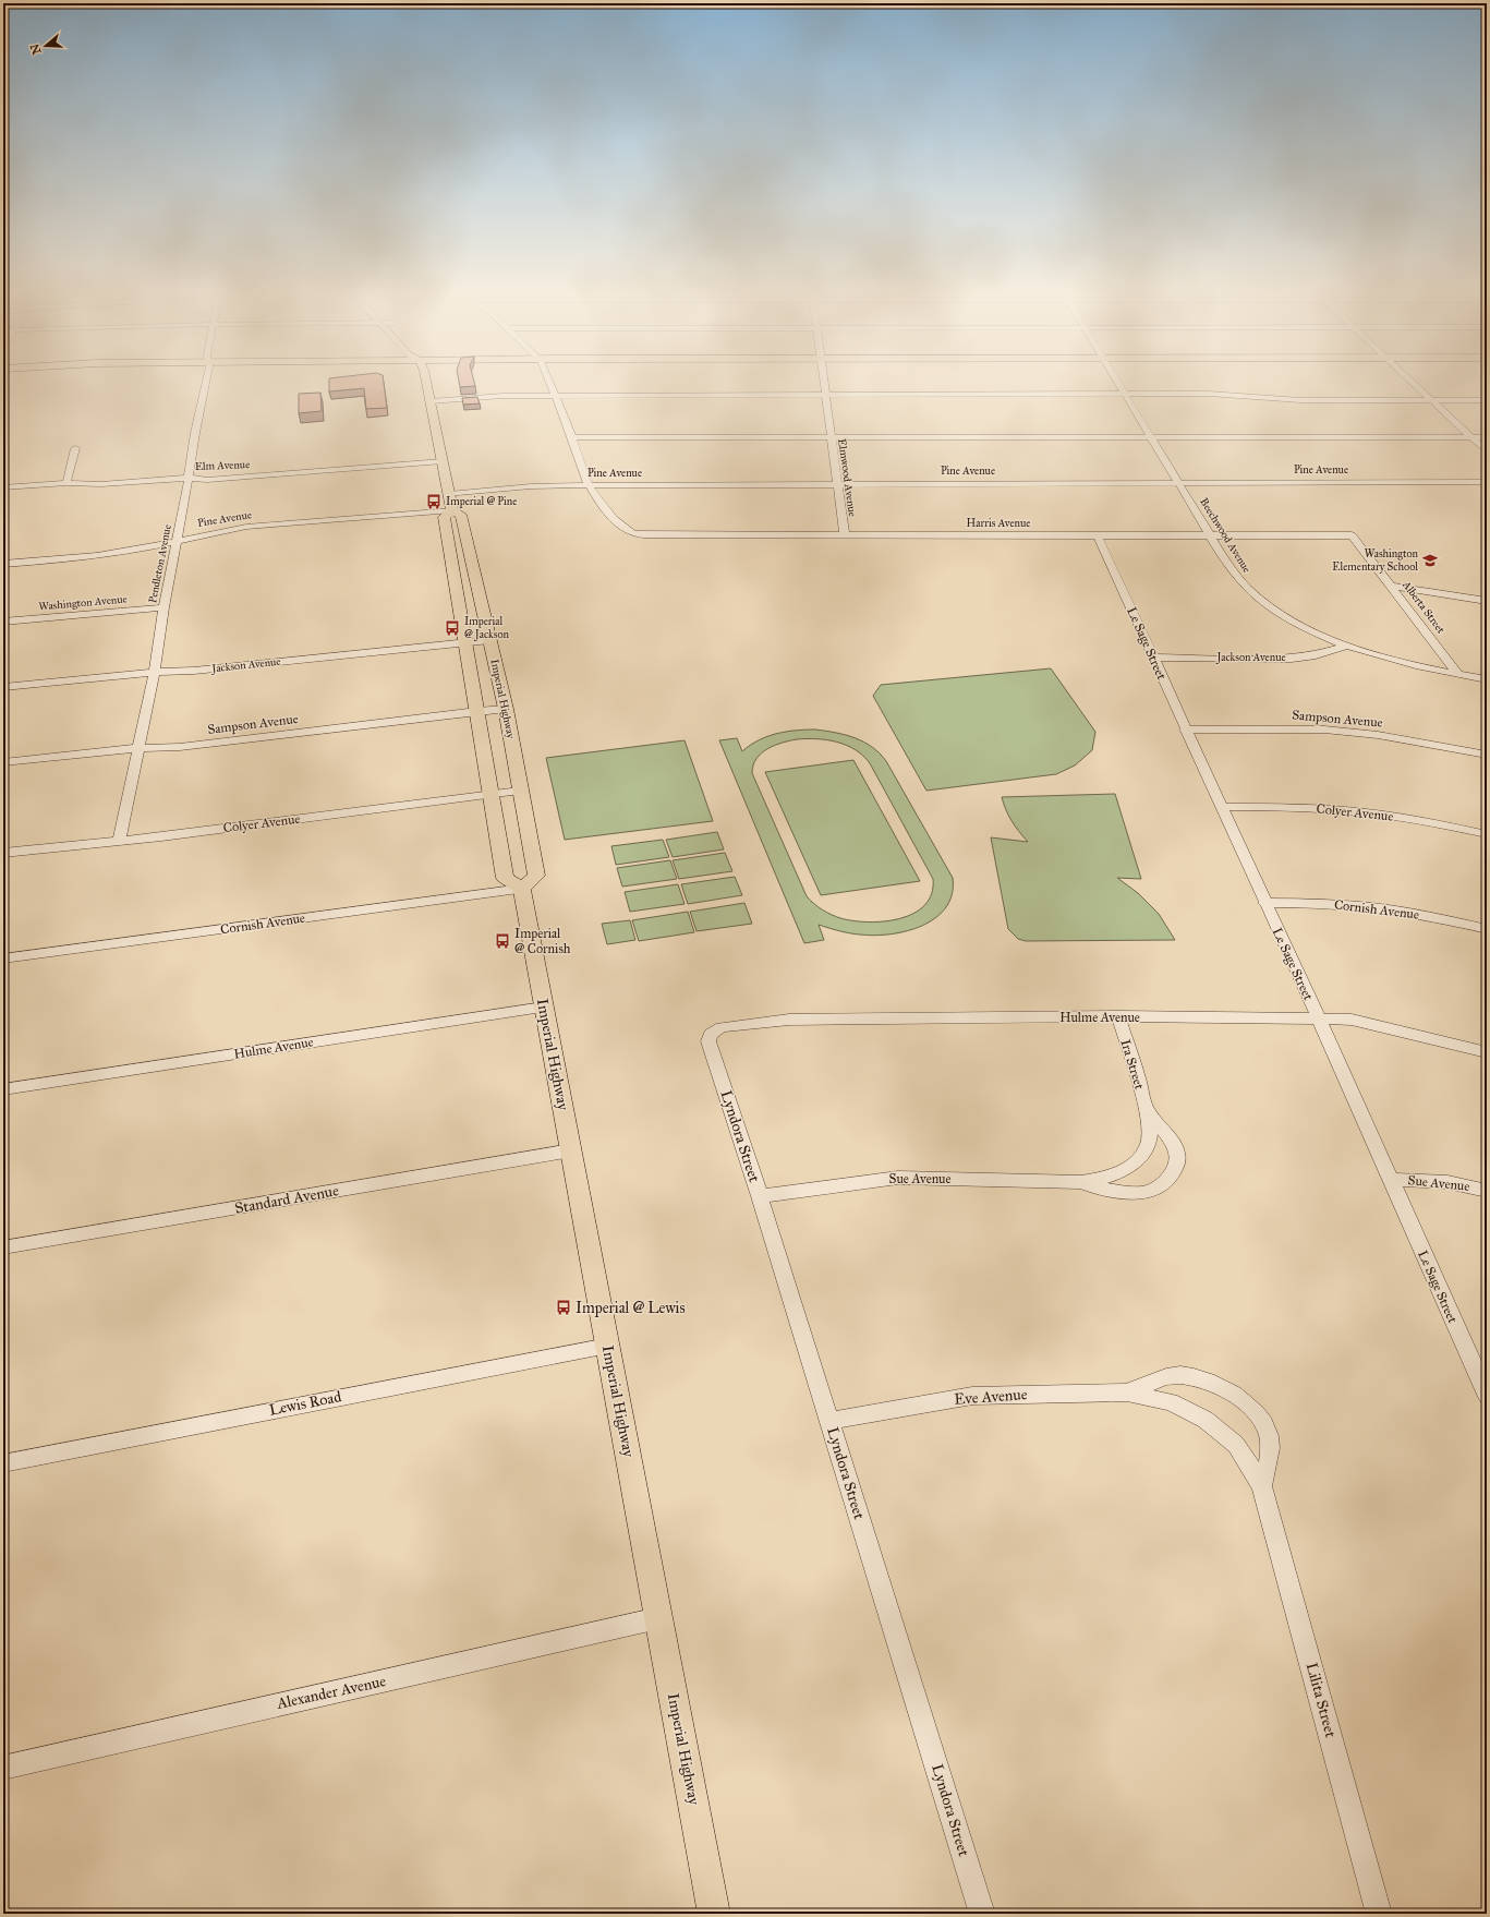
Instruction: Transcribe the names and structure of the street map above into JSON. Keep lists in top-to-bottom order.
{
  "streets": {
    "main road": ["Imperial Highway"],
    "street": [
      "Elm Avenue",
      "Pine Avenue",
      "Elmwood Avenue",
      "Harris Avenue",
      "Beechwood Avenue",
      "Pendleton Avenue",
      "Washington Avenue",
      "Alberta Street",
      "Le Sage Street",
      "Jackson Avenue",
      "Sampson Avenue",
      "Colyer Avenue",
      "Cornish Avenue",
      "Hulme Avenue",
      "Ira Street",
      "Lyndora Street",
      "Sue Avenue",
      "Standard Avenue",
      "Eve Avenue",
      "Lewis Road",
      "Alexander Avenue",
      "Lilita Street"
    ]
  },
  "crossings": [
    ["Elm Avenue", "Pendleton Avenue"],
    ["Elm Avenue", "Imperial Highway"],
    ["Pine Avenue", "Elmwood Avenue"],
    ["Pine Avenue", "Harris Avenue"],
    ["Pine Avenue", "Beechwood Avenue"],
    ["Pine Avenue", "Pendleton Avenue"],
    ["Pine Avenue", "Imperial Highway"],
    ["Elmwood Avenue", "Harris Avenue"],
    ["Harris Avenue", "Beechwood Avenue"],
    ["Harris Avenue", "Alberta Street"],
    ["Harris Avenue", "Le Sage Street"],
    ["Beechwood Avenue", "Alberta Street"],
    ["Beechwood Avenue", "Jackson Avenue"],
    ["Pendleton Avenue", "Washington Avenue"],
    ["Pendleton Avenue", "Jackson Avenue"],
    ["Pendleton Avenue", "Sampson Avenue"],
    ["Pendleton Avenue", "Colyer Avenue"],
    ["Le Sage Street", "Jackson Avenue"],
    ["Le Sage Street", "Sampson Avenue"],
    ["Le Sage Street", "Colyer Avenue"],
    ["Le Sage Street", "Cornish Avenue"],
    ["Le Sage Street", "Hulme Avenue"],
    ["Le Sage Street", "Sue Avenue"],
    ["Jackson Avenue", "Imperial Highway"],
    ["Imperial Highway", "Sampson Avenue"],
    ["Imperial Highway", "Colyer Avenue"],
    ["Imperial Highway", "Cornish Avenue"],
    ["Imperial Highway", "Hulme Avenue"],
    ["Imperial Highway", "Standard Avenue"],
    ["Imperial Highway", "Lewis Road"],
    ["Imperial Highway", "Alexander Avenue"],
    ["Hulme Avenue", "Ira Street"],
    ["Hulme Avenue", "Lyndora Street"],
    ["Ira Street", "Sue Avenue"],
    ["Lyndora Street", "Sue Avenue"],
    ["Lyndora Street", "Eve Avenue"],
    ["Eve Avenue", "Lilita Street"]
  ],
  "places": {
    "bus stop": [
      "Imperial @ Pine",
      "Imperial @ Jackson",
      "Imperial @ Cornish",
      "Imperial @ Lewis"
    ],
    "school or university": ["Washington Elementary School"]
  },
  "north": "left"
}
